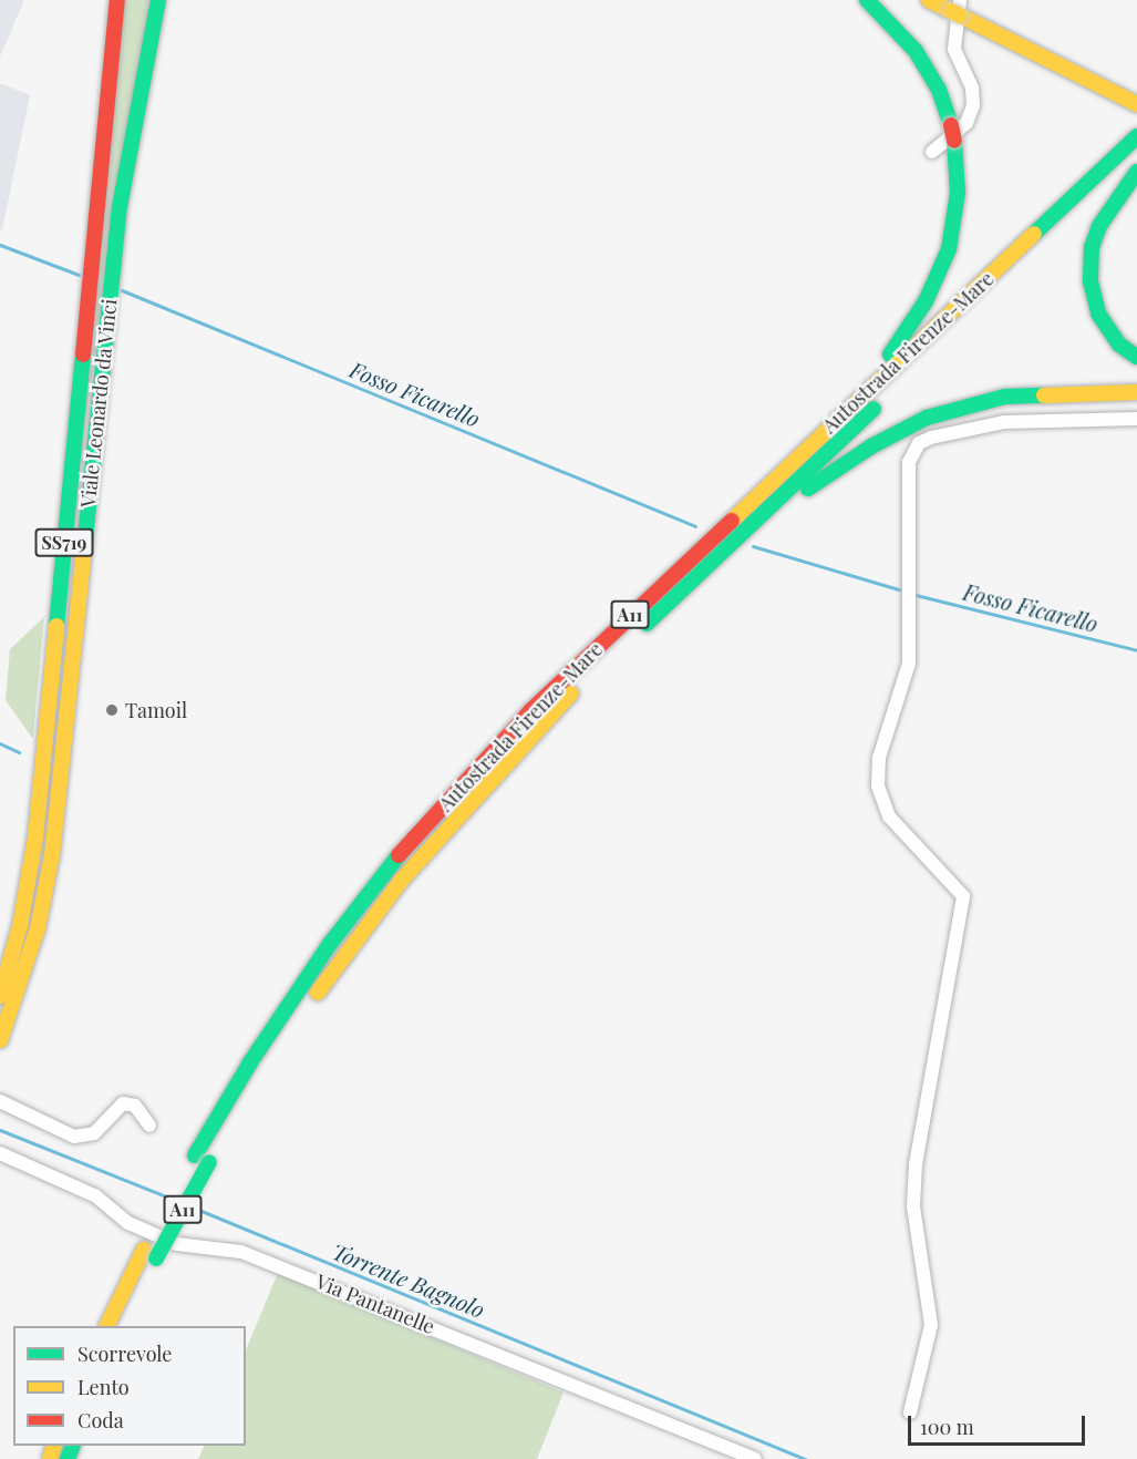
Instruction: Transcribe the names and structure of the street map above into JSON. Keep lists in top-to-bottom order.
{
  "streets": {
    "main road": [
      "Autostrada Firenze-Mare",
      "Viale Leonardo da Vinci",
      "SS719",
      "A11"
    ],
    "street": ["Via Pantanelle"]
  },
  "water": ["Fosso Ficarello", "Torrente Bagnolo"],
  "places": ["Tamoil"],
  "legend": ["Scorrevole", "Lento", "Coda"],
  "scale_bar": "100 m"
}
